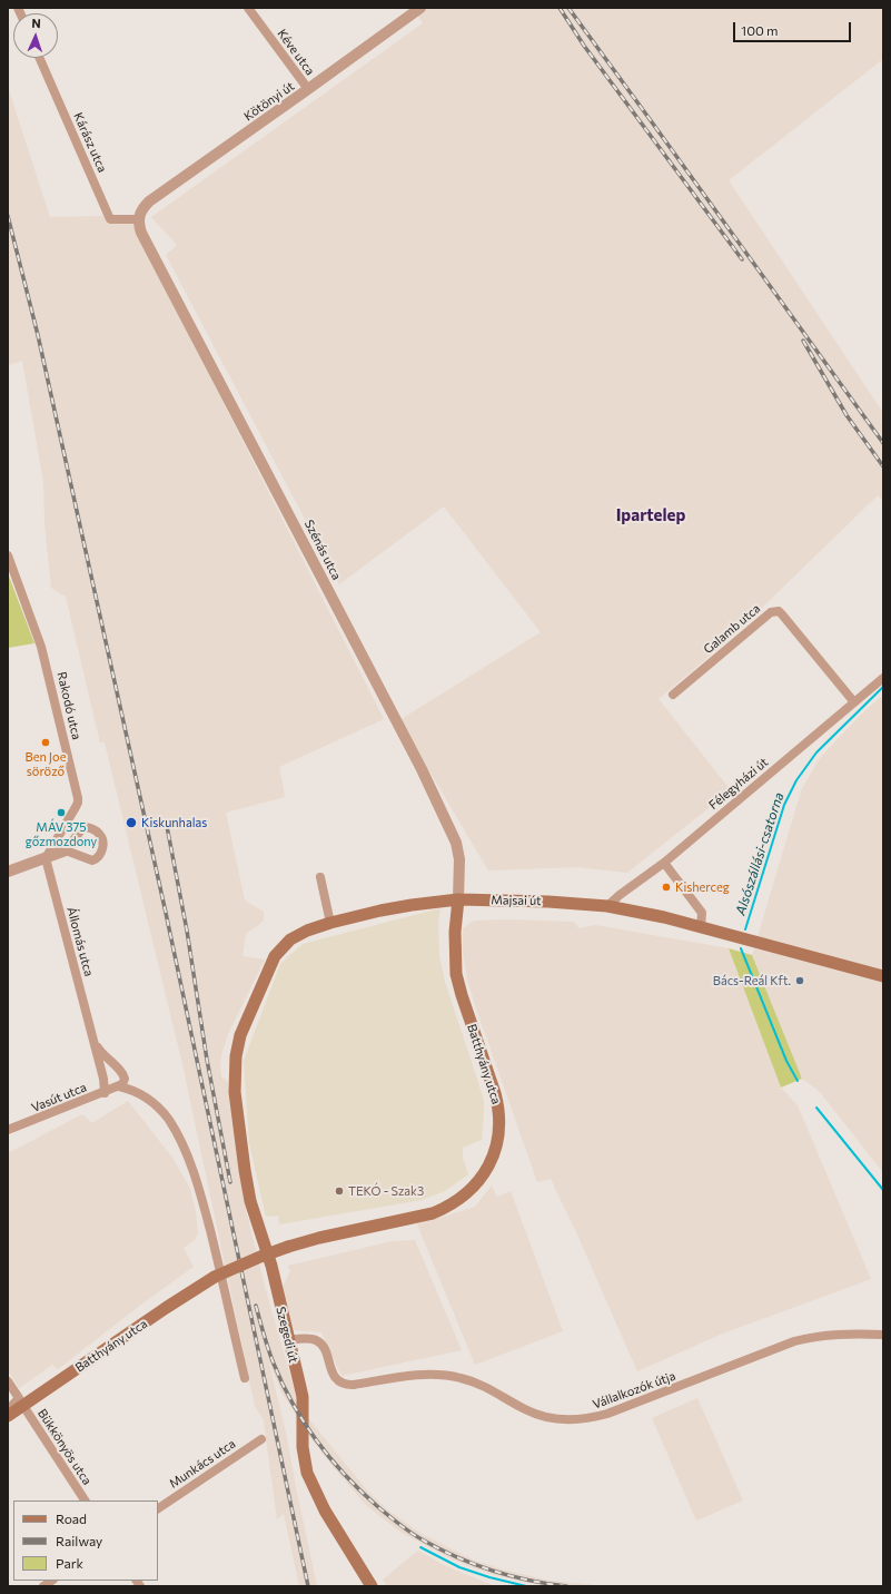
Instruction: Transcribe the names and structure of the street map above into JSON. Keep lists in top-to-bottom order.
{
  "streets": {
    "main road": ["Majsai út", "Batthyány utca", "Szegedi út"],
    "street": [
      "Kéve utca",
      "Kötönyi út",
      "Kárász utca",
      "Szénás utca",
      "Galamb utca",
      "Rakodó utca",
      "Félegyházi út",
      "Állomás utca",
      "Vasút utca",
      "Vállalkozók útja",
      "Bükkönyös utca",
      "Munkács utca"
    ]
  },
  "crossings": [
    ["Kéve utca", "Kötönyi út"],
    ["Kötönyi út", "Kárász utca"],
    ["Kötönyi út", "Szénás utca"],
    ["Kárász utca", "Szénás utca"],
    ["Szénás utca", "Majsai út"],
    ["Szénás utca", "Batthyány utca"],
    ["Galamb utca", "Félegyházi út"],
    ["Rakodó utca", "Állomás utca"],
    ["Félegyházi út", "Majsai út"],
    ["Majsai út", "Batthyány utca"],
    ["Majsai út", "Szegedi út"],
    ["Állomás utca", "Vasút utca"],
    ["Batthyány utca", "Bükkönyös utca"],
    ["Szegedi út", "Vállalkozók útja"]
  ],
  "districts": ["Ipartelep"],
  "water": ["Alsószállási-csatorna"],
  "places": [
    "Ben Joe söröző",
    "MÁV 375 gőzmozdony",
    "Kiskunhalas",
    "Kisherceg",
    "Bács-Reál Kft.",
    "TEKÓ - Szak3"
  ],
  "legend": ["Road", "Railway", "Park"],
  "scale_bar": "100 m",
  "north": "top"
}
